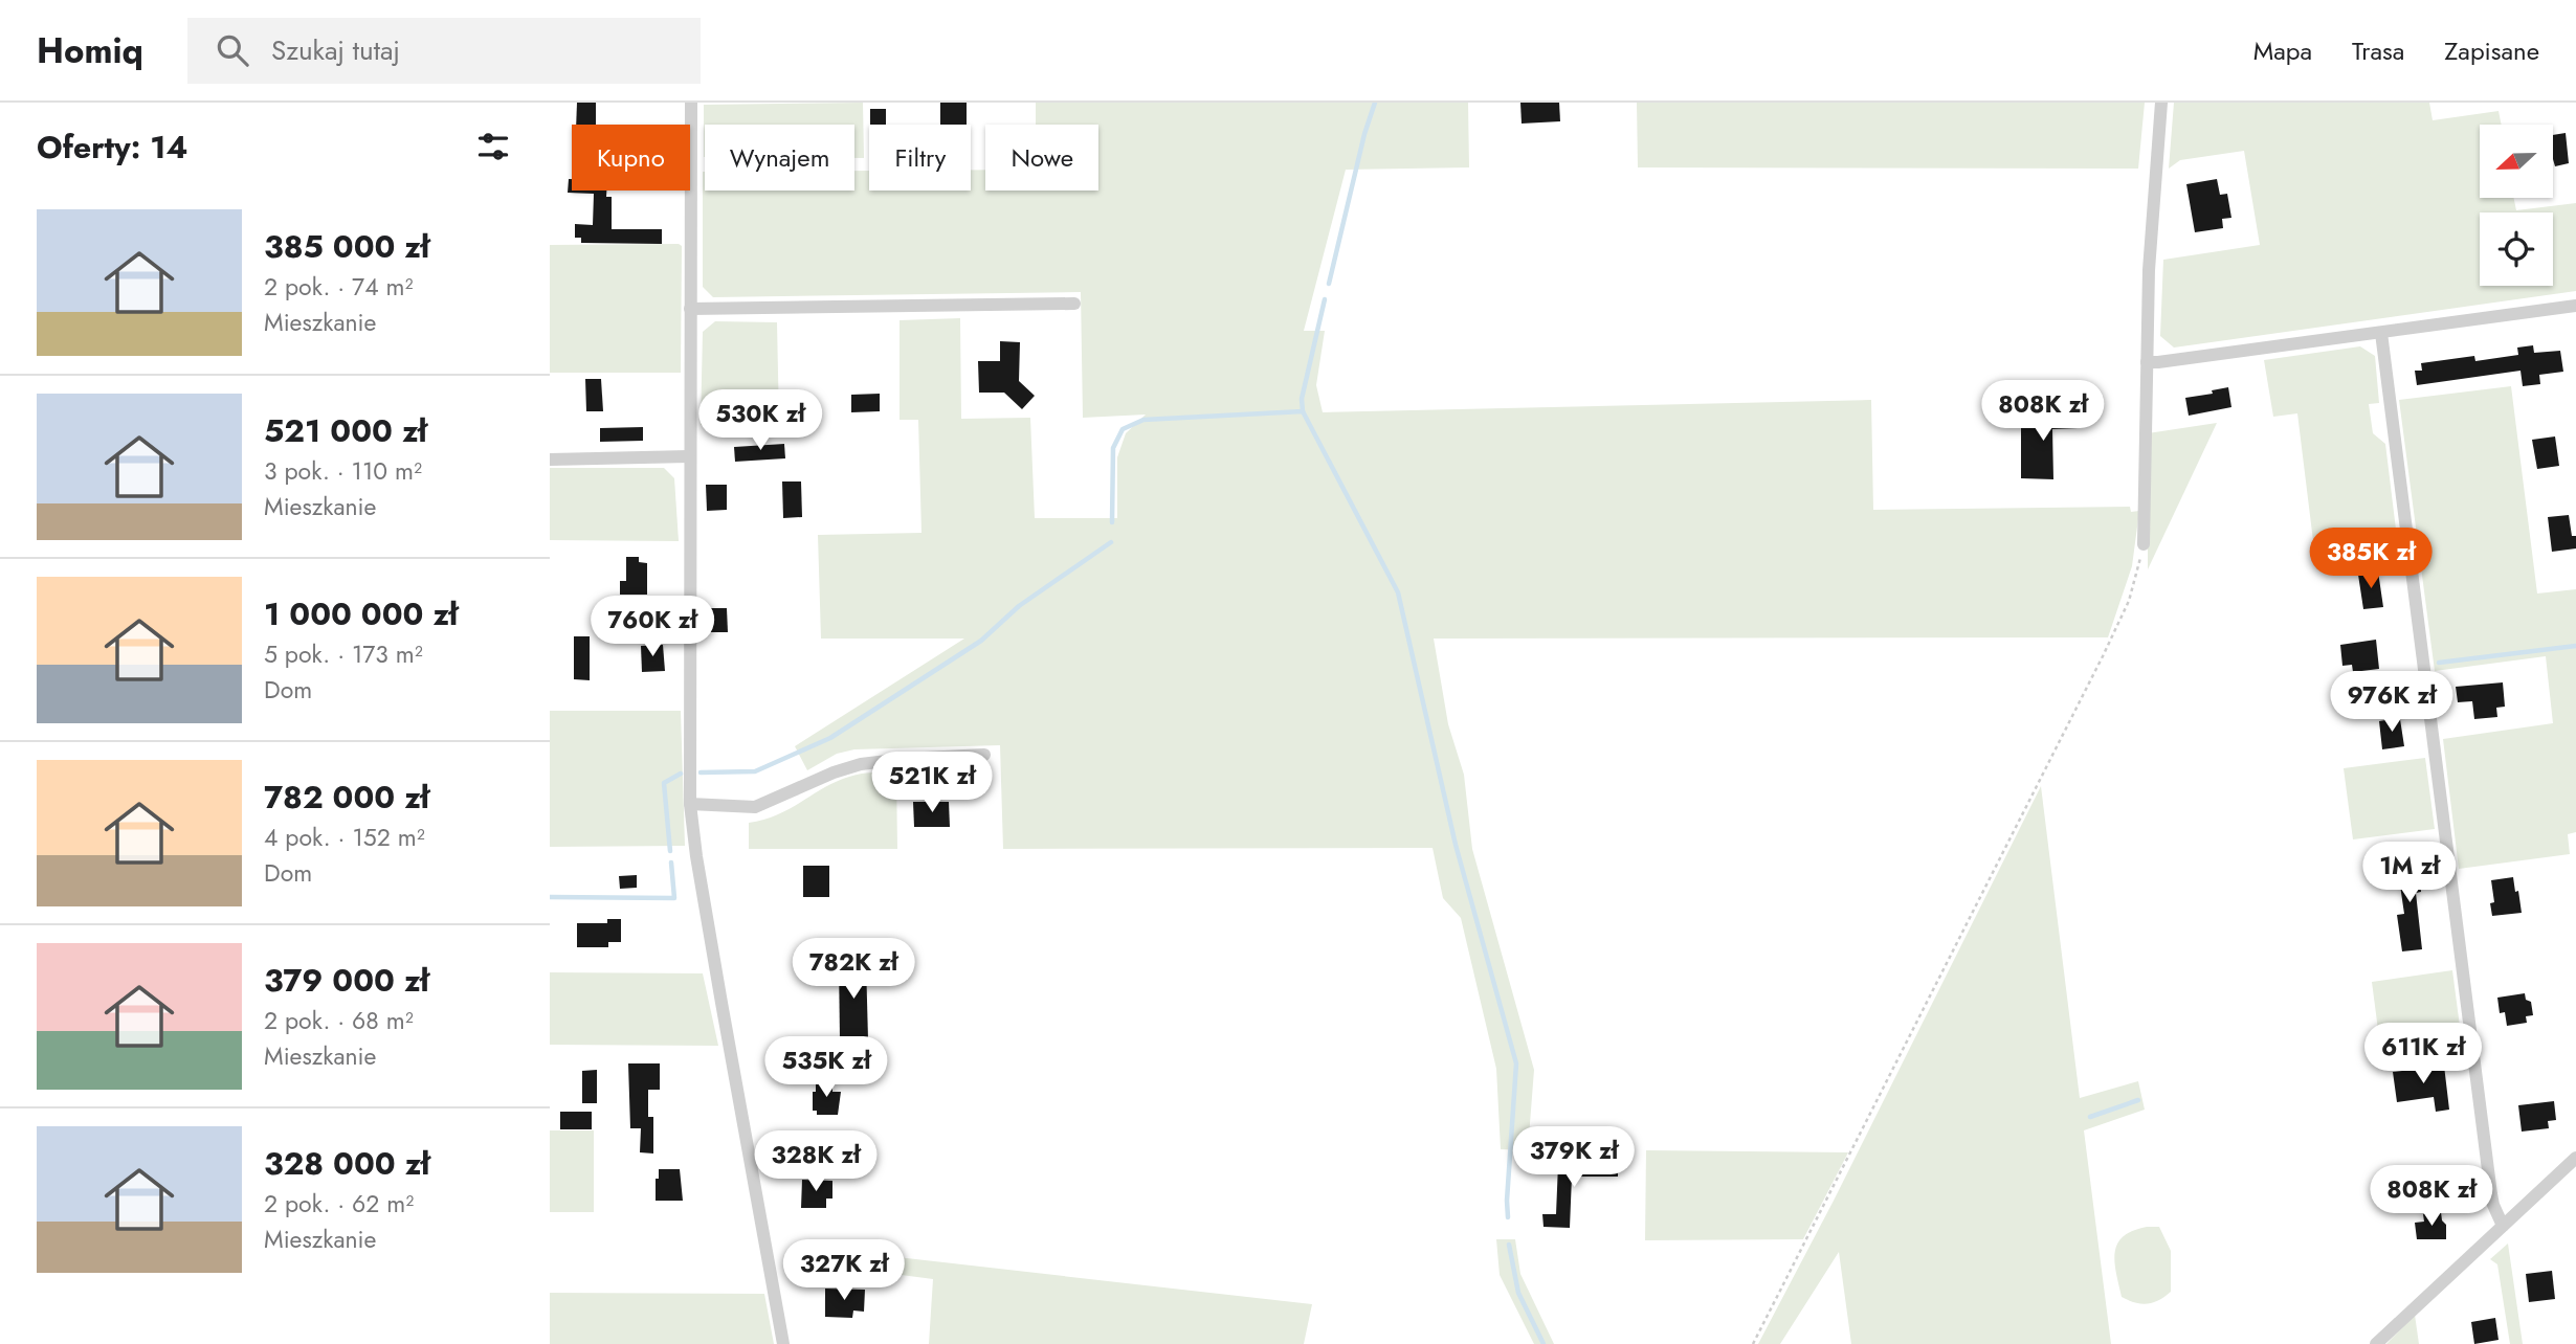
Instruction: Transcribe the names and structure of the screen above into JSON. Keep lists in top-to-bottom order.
{
  "north": "left",
  "page": {
    "header": "Homiq",
    "search": "Szukaj tutaj",
    "nav": ["Mapa", "Trasa", "Zapisane"],
    "heading": "Oferty: 14",
    "chip": [
      "Kupno",
      "Wynajem",
      "Filtry",
      "Nowe"
    ],
    "list": [
      {
        "name": "385 000 zł",
        "note": "2 pok. · 74 m² · Mieszkanie"
      },
      {
        "name": "521 000 zł",
        "note": "3 pok. · 110 m² · Mieszkanie"
      },
      {
        "name": "1 000 000 zł",
        "note": "5 pok. · 173 m² · Dom"
      },
      {
        "name": "782 000 zł",
        "note": "4 pok. · 152 m² · Dom"
      },
      {
        "name": "379 000 zł",
        "note": "2 pok. · 68 m² · Mieszkanie"
      },
      {
        "name": "328 000 zł",
        "note": "2 pok. · 62 m² · Mieszkanie"
      }
    ],
    "price": [
      "808K zł",
      "530K zł",
      "385K zł",
      "760K zł",
      "976K zł",
      "521K zł",
      "1M zł",
      "782K zł",
      "611K zł",
      "535K zł",
      "379K zł",
      "328K zł",
      "808K zł",
      "327K zł"
    ]
  }
}
